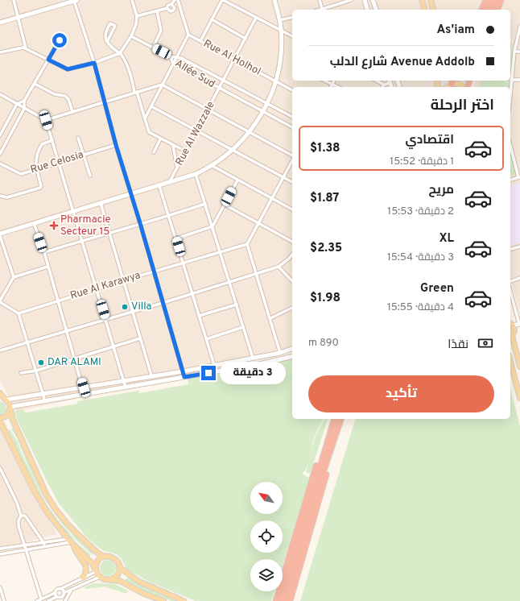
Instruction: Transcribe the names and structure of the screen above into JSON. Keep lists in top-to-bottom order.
{
  "streets": {
    "street": [
      "Rue Al Holhol",
      "Allée Sud",
      "Rue Al Wazzale",
      "Rue Celosia",
      "Rue Al Karawya"
    ]
  },
  "crossings": [
    ["Rue Al Holhol", "Rue Al Wazzale"],
    ["Allée Sud", "Rue Al Wazzale"]
  ],
  "places": {
    "health": ["Pharmacie Secteur 15"],
    "other": ["Villa", "DAR ALAMI"]
  },
  "north": "top left",
  "page": {
    "banner": ["As'iam", "Avenue Addolb شارع الدلب"],
    "heading": "اختر الرحلة",
    "list": [
      {
        "name": "اقتصادي",
        "note": "1 دقيقة · 15:52",
        "value": "$1.38"
      },
      {
        "name": "مريح",
        "note": "2 دقيقة · 15:53",
        "value": "$1.87"
      },
      {
        "name": "XL",
        "note": "3 دقيقة · 15:54",
        "value": "$2.35"
      },
      {
        "name": "Green",
        "note": "4 دقيقة · 15:55",
        "value": "$1.98"
      }
    ],
    "pay": ["نقدًا", "890 m"],
    "bubble": "3 دقيقة",
    "buttons": "تأكيد"
  }
}
